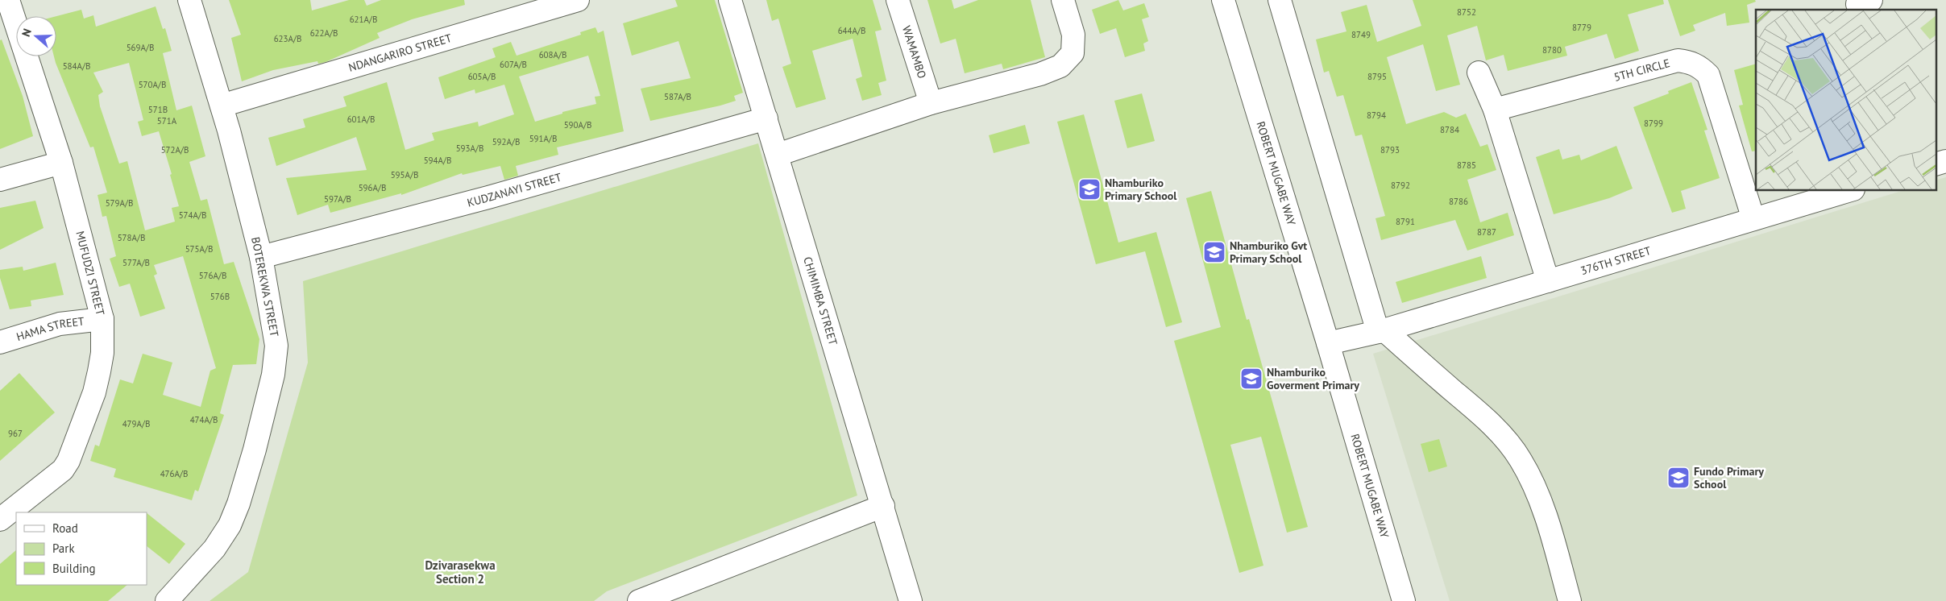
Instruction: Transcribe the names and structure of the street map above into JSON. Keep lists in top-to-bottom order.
{
  "streets": {
    "street": [
      "WAMAMBO",
      "NDANGARIRO STREET",
      "5TH CIRCLE",
      "ROBERT MUGABE WAY",
      "KUDZANAYI STREET",
      "376TH STREET",
      "MUFUDZI STREET",
      "BOTEREKWA STREET",
      "CHIMIMBA STREET",
      "HAMA STREET"
    ]
  },
  "crossings": [
    ["NDANGARIRO STREET", "BOTEREKWA STREET"],
    ["5TH CIRCLE", "376TH STREET"],
    ["ROBERT MUGABE WAY", "376TH STREET"],
    ["KUDZANAYI STREET", "BOTEREKWA STREET"],
    ["KUDZANAYI STREET", "CHIMIMBA STREET"],
    ["MUFUDZI STREET", "HAMA STREET"]
  ],
  "districts": ["Dzivarasekwa Section 2"],
  "places": {
    "school or university": [
      "Nhamburiko Primary School",
      "Nhamburiko Gvt Primary School",
      "Nhamburiko Goverment Primary",
      "Fundo Primary School"
    ]
  },
  "house_numbers": [
    "8752",
    "621A/B",
    "8779",
    "644A/B",
    "622A/B",
    "8749",
    "623A/B",
    "569A/B",
    "8780",
    "608A/B",
    "607A/B",
    "584A/B",
    "605A/B",
    "8795",
    "570A/B",
    "587A/B",
    "571B",
    "8794",
    "601A/B",
    "571A",
    "8799",
    "590A/B",
    "8784",
    "591A/B",
    "592A/B",
    "593A/B",
    "572A/B",
    "8793",
    "594A/B",
    "8785",
    "595A/B",
    "8792",
    "596A/B",
    "597A/B",
    "8786",
    "579A/B",
    "574A/B",
    "8791",
    "8787",
    "578A/B",
    "575A/B",
    "577A/B",
    "576A/B",
    "576B",
    "474A/B",
    "479A/B",
    "967",
    "476A/B"
  ],
  "legend": ["Road", "Park", "Building"],
  "north": "left"
}
